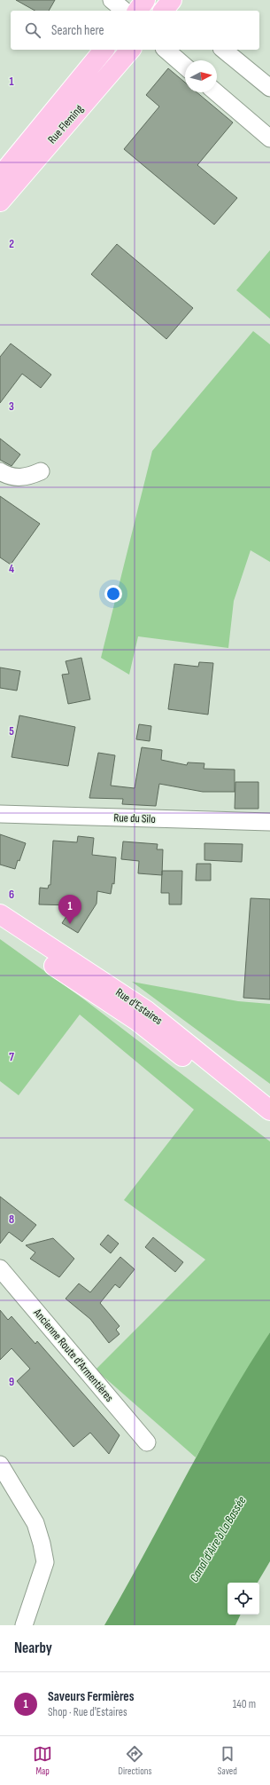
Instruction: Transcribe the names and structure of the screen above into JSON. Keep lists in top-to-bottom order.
{
  "streets": {
    "main road": ["Rue Fleming", "Rue d'Estaires"],
    "street": ["Rue du Silo", "Ancienne Route d'Armentières"]
  },
  "water": ["Canal d'Aire à La Bassée"],
  "north": "right",
  "page": {
    "search": "Search here",
    "pins": "1",
    "heading": "Nearby",
    "list": [
      {
        "mark": "1",
        "name": "Saveurs Fermières",
        "note": "Shop · Rue d'Estaires",
        "value": "140 m"
      }
    ],
    "nav": ["Map", "Directions", "Saved"]
  },
  "grid": {
    "rows": [
      "1",
      "2",
      "3",
      "4",
      "5",
      "6",
      "7",
      "8",
      "9"
    ]
  }
}
